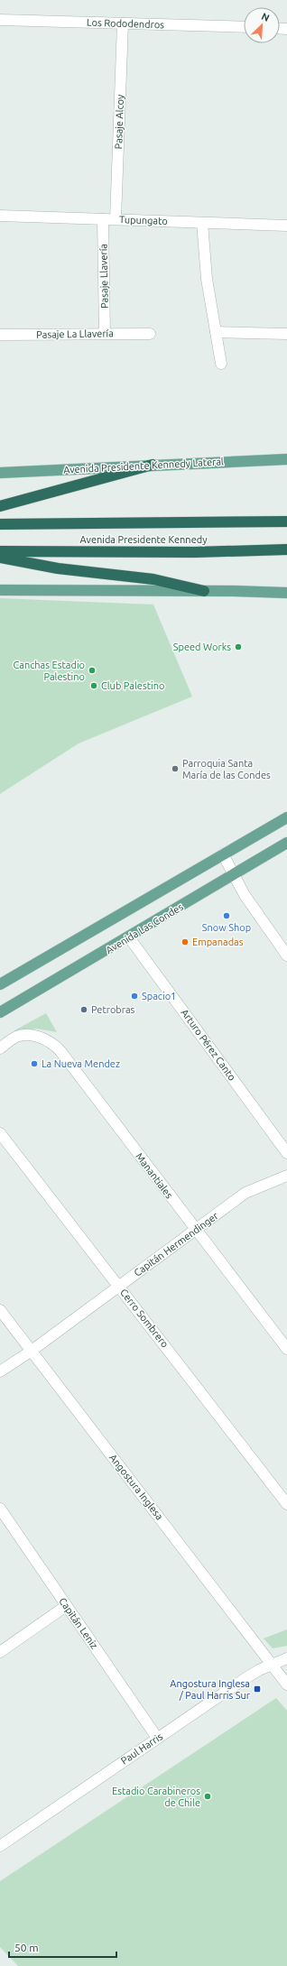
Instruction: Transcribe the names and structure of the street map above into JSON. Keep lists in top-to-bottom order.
{
  "streets": {
    "highway": ["Avenida Presidente Kennedy"],
    "main road": ["Avenida Presidente Kennedy Lateral", "Avenida Las Condes"],
    "street": [
      "Los Rododendros",
      "Pasaje Alcoy",
      "Tupungato",
      "Pasaje Llavería",
      "Pasaje La Llavería",
      "Arturo Pérez Canto",
      "Manantiales",
      "Capitán Hermendinger",
      "Cerro Sombrero",
      "Angostura Inglesa",
      "Capitán Leniz",
      "Paul Harris"
    ]
  },
  "crossings": [
    ["Los Rododendros", "Pasaje Alcoy"],
    ["Pasaje Alcoy", "Tupungato"],
    ["Tupungato", "Pasaje Llavería"],
    ["Pasaje Llavería", "Pasaje La Llavería"],
    ["Avenida Las Condes", "Arturo Pérez Canto"],
    ["Manantiales", "Capitán Hermendinger"],
    ["Capitán Hermendinger", "Cerro Sombrero"],
    ["Capitán Hermendinger", "Angostura Inglesa"],
    ["Angostura Inglesa", "Paul Harris"],
    ["Capitán Leniz", "Paul Harris"]
  ],
  "places": {
    "other": [
      "Speed Works",
      "Canchas Estadio Palestino",
      "Club Palestino",
      "Parroquia Santa María de las Condes",
      "Snow Shop",
      "Empanadas",
      "Spacio1",
      "Petrobras",
      "La Nueva Mendez",
      "Estadio Carabineros de Chile"
    ],
    "transit": ["Angostura Inglesa / Paul Harris Sur"]
  },
  "scale_bar": "50 m",
  "north": "top right"
}
